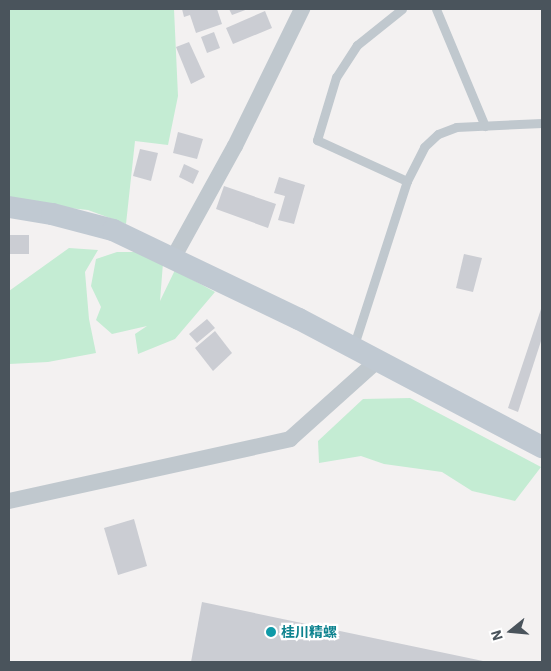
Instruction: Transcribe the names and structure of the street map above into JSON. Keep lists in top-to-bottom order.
{
  "places": ["桂川精螺"],
  "north": "left"
}
